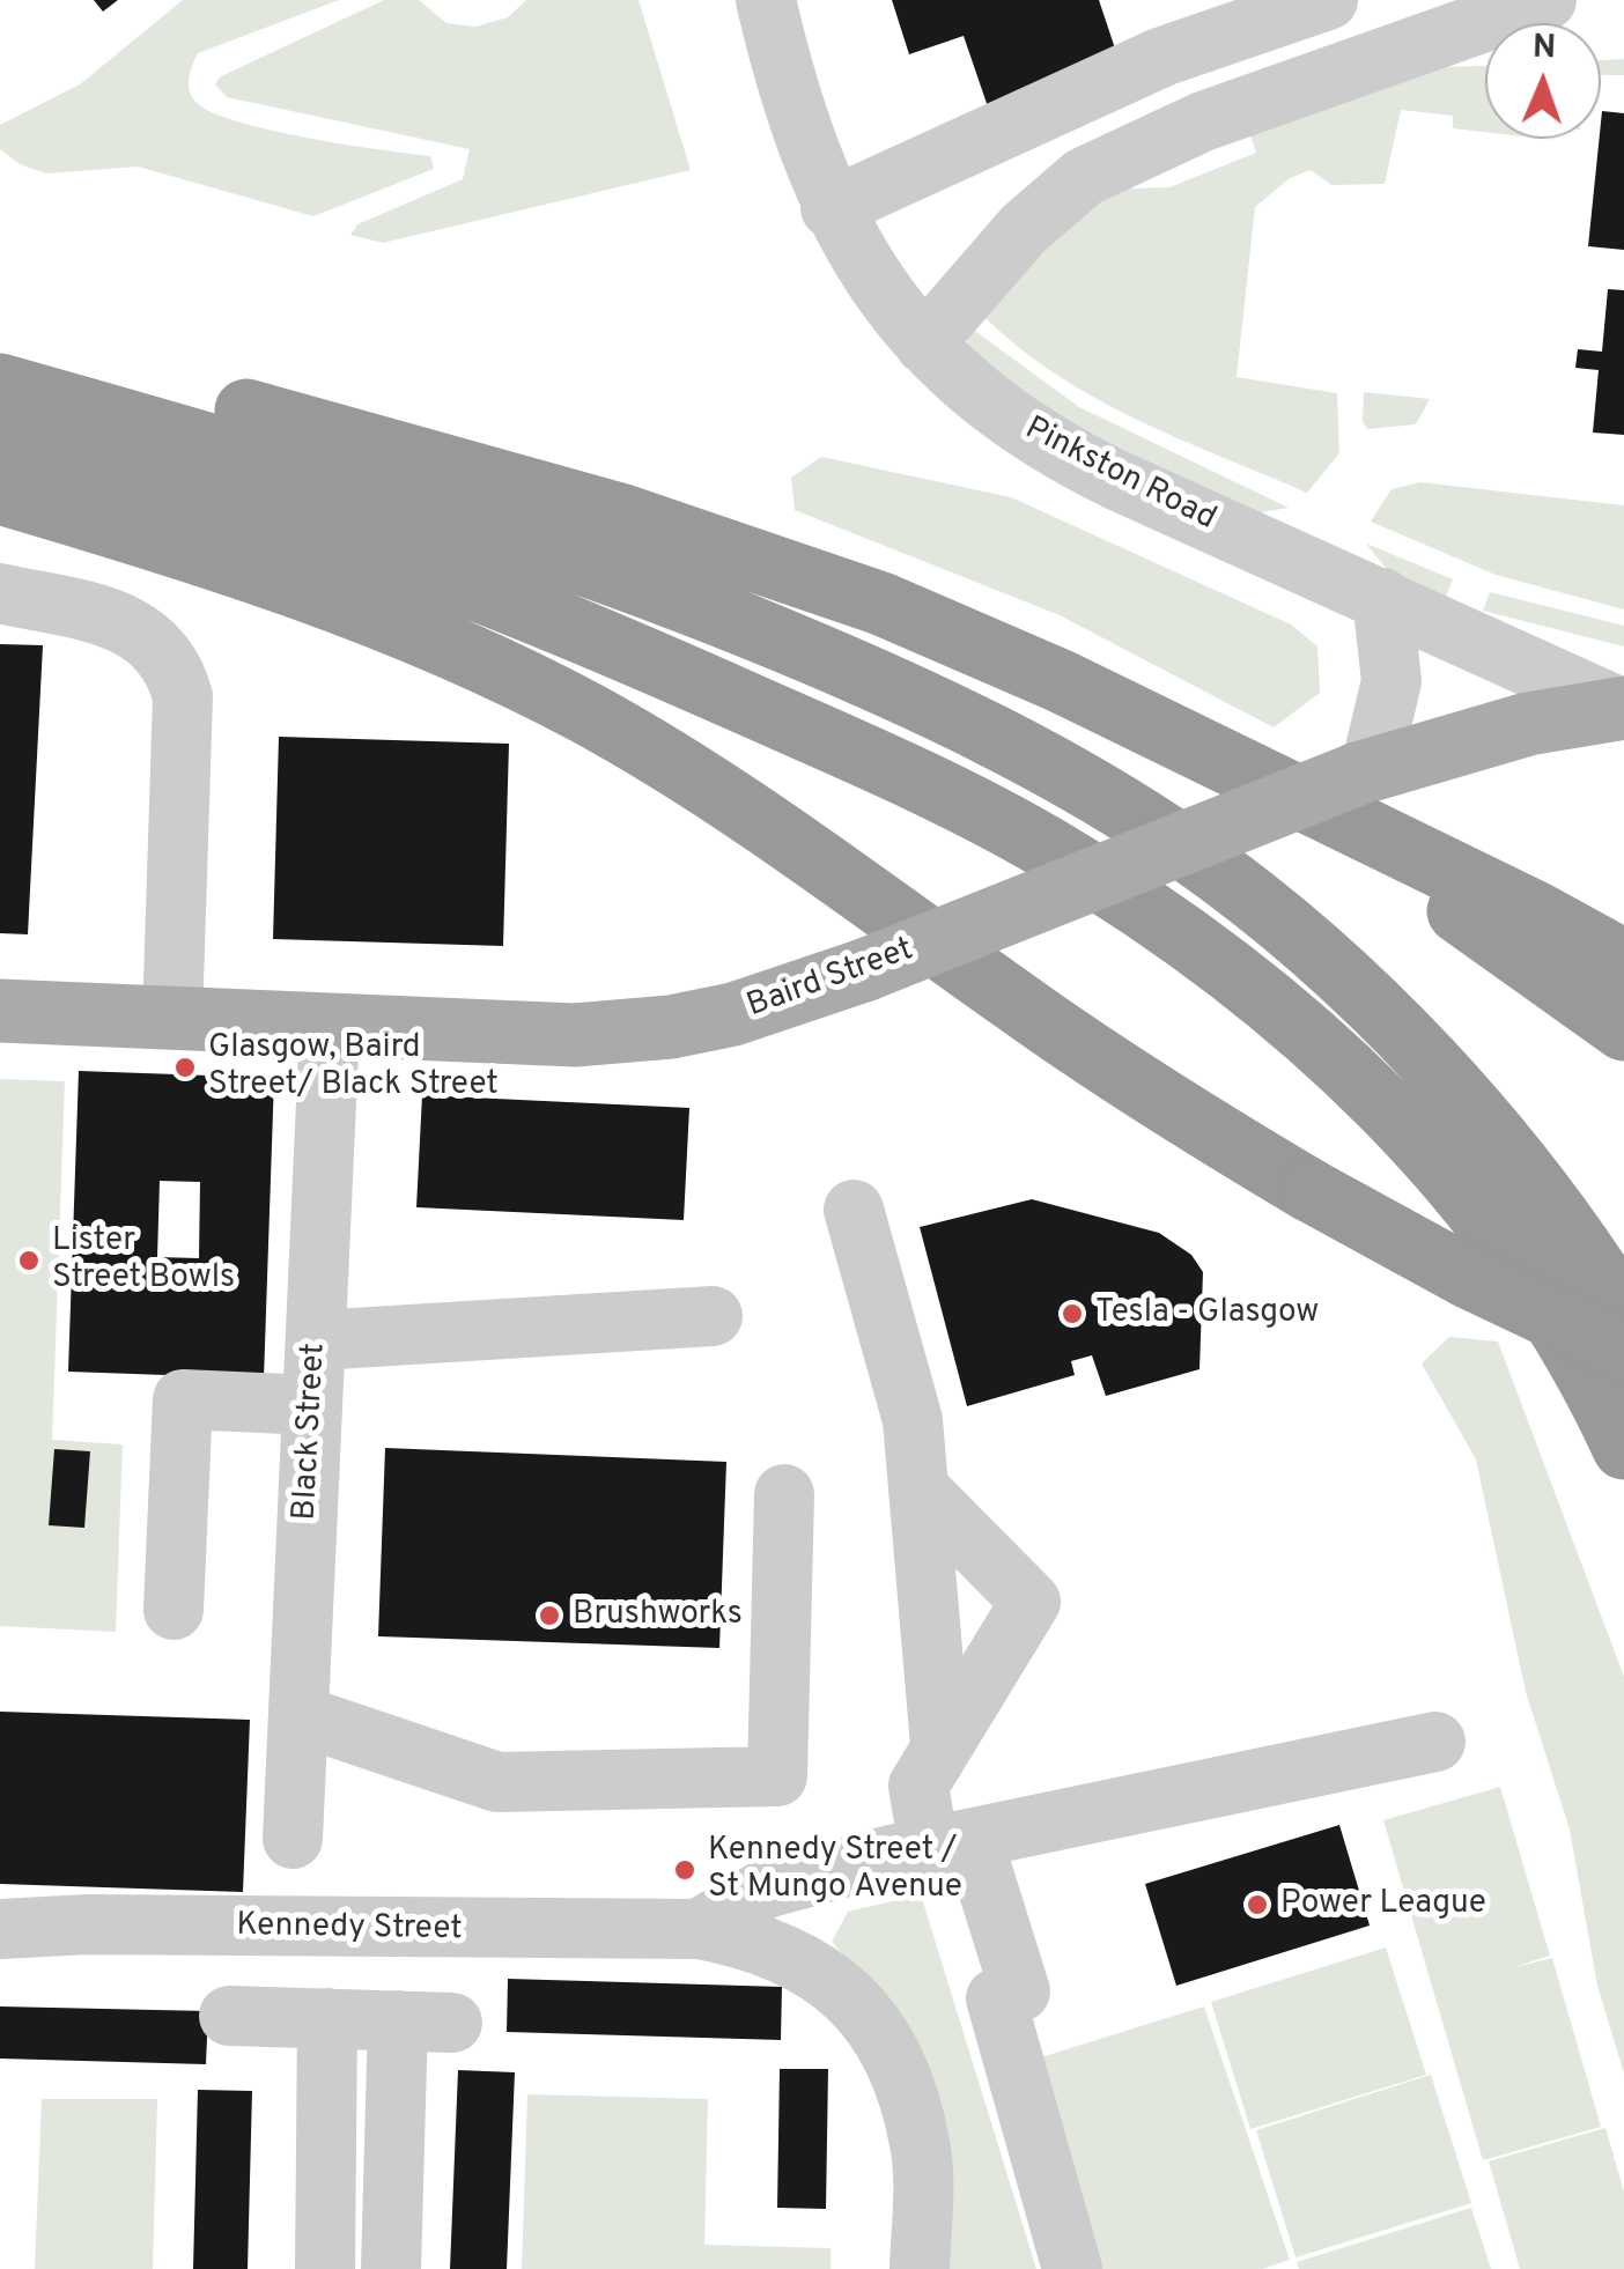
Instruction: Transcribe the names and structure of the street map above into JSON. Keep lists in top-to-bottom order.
{
  "streets": {
    "main road": ["Baird Street"],
    "street": ["Pinkston Road", "Black Street", "Kennedy Street"]
  },
  "crossings": [
    ["Pinkston Road", "Baird Street"],
    ["Baird Street", "Black Street"]
  ],
  "places": [
    "Glasgow, Baird Street/ Black Street",
    "Lister Street Bowls",
    "Tesla - Glasgow",
    "Brushworks",
    "Kennedy Street / St Mungo Avenue",
    "Power League"
  ],
  "north": "top"
}
